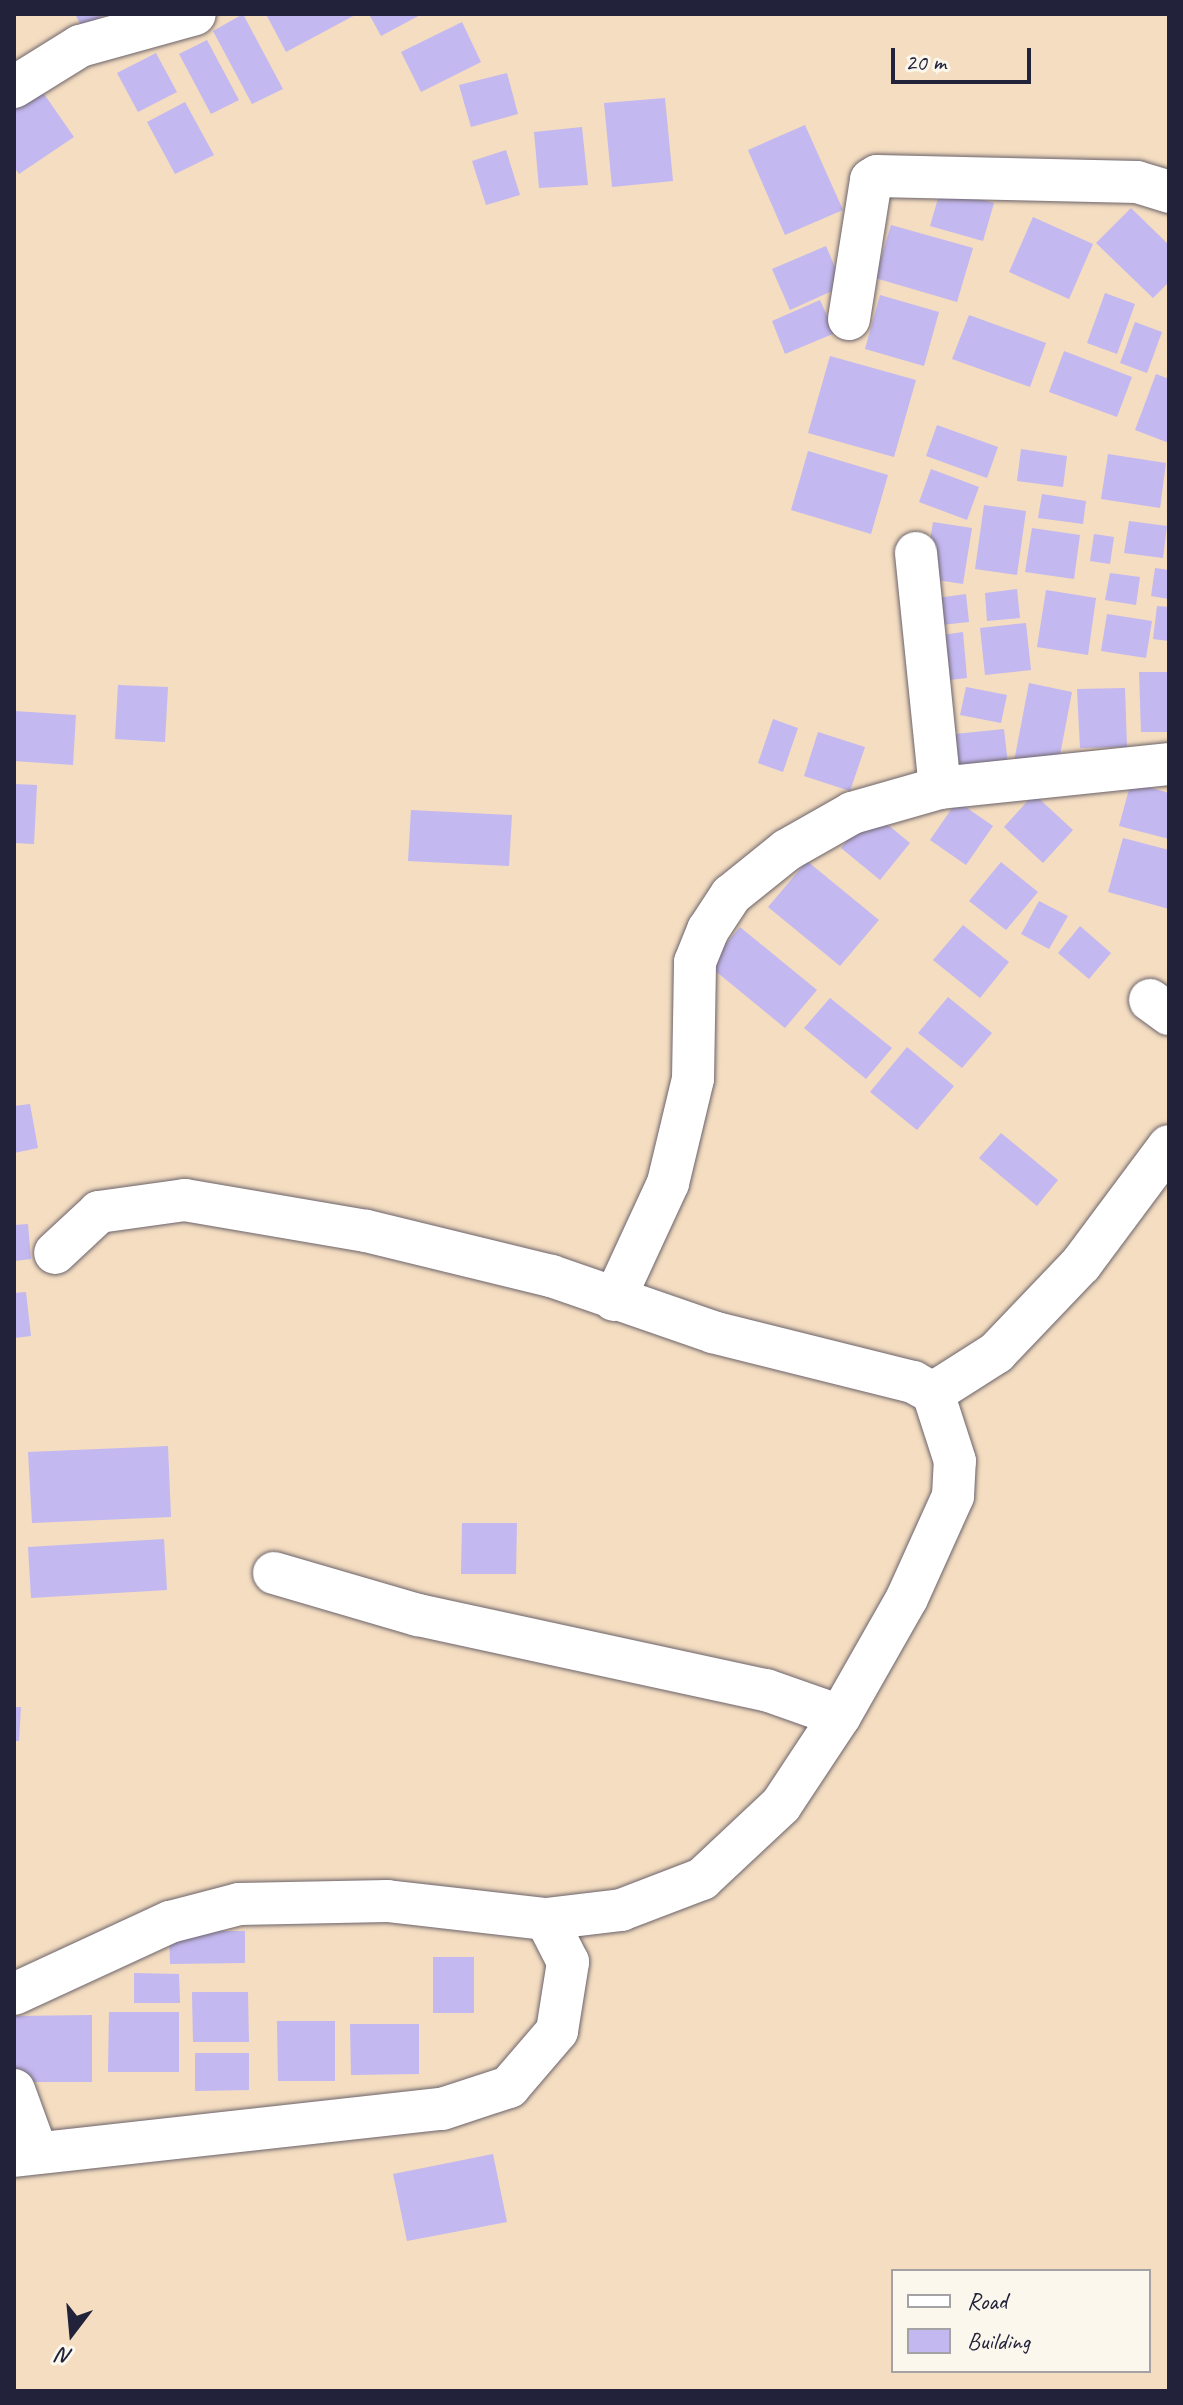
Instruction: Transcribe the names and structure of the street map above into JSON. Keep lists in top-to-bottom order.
{
  "legend": ["Road", "Building"],
  "scale_bar": "20 m",
  "north": "bottom"
}
